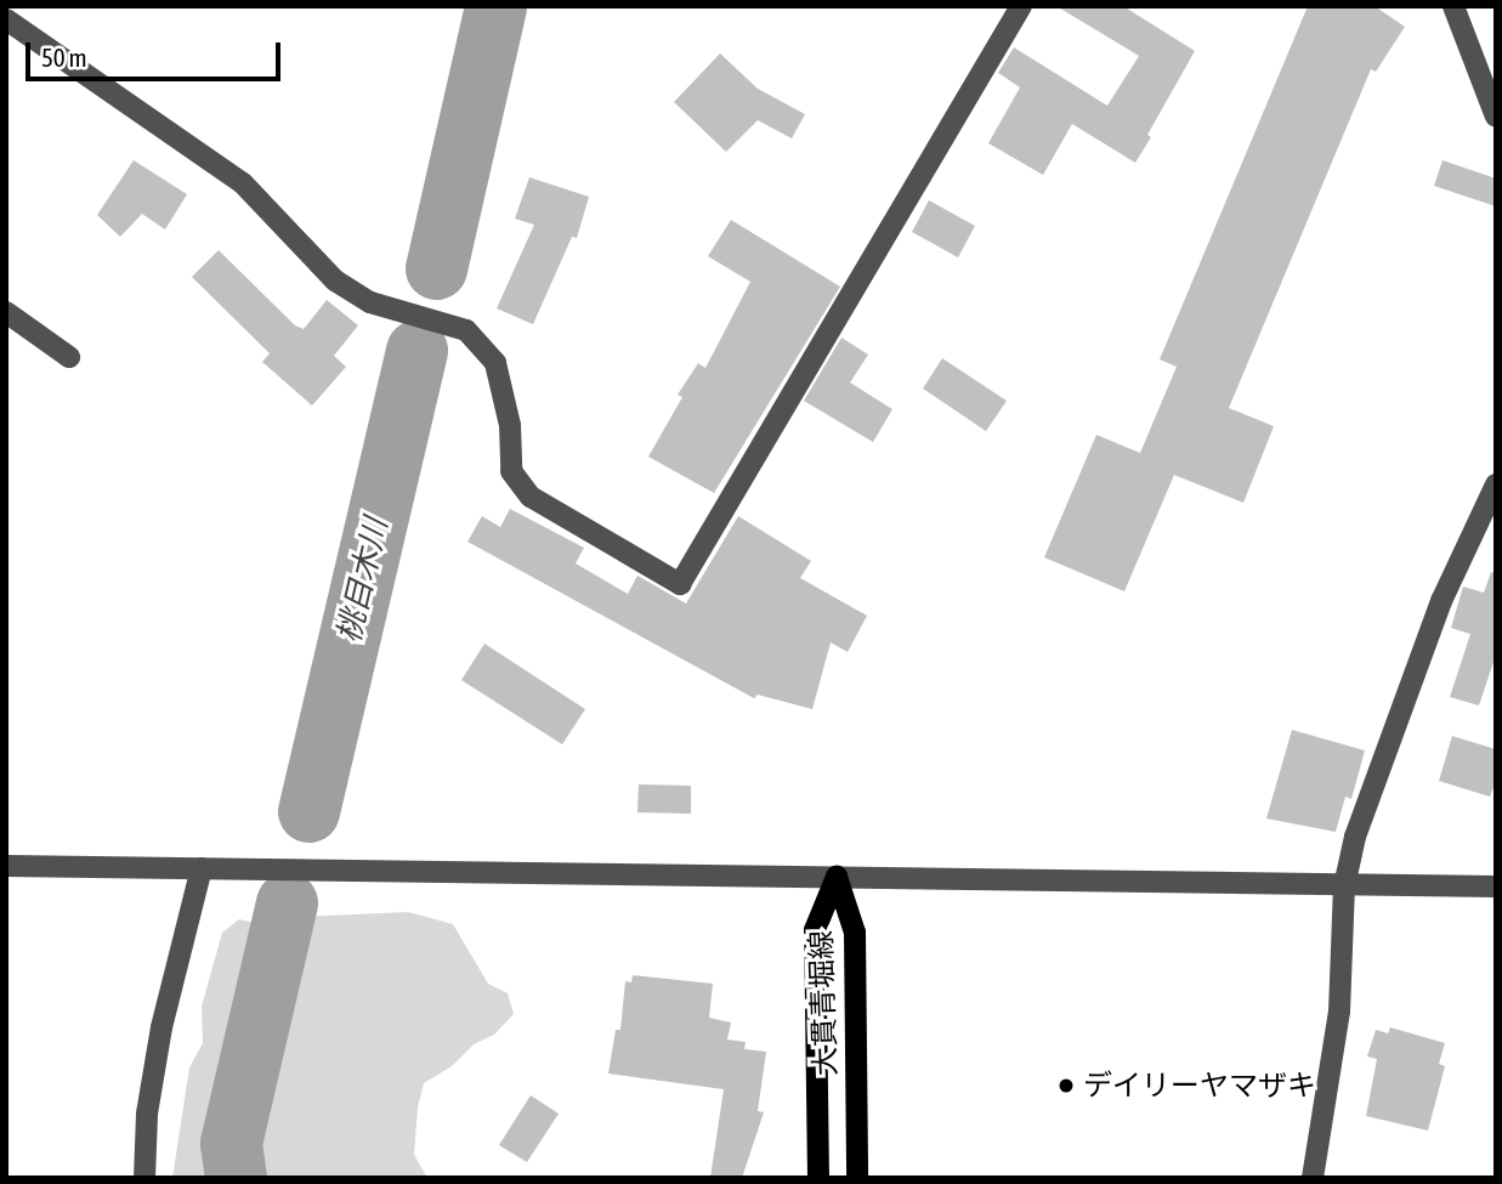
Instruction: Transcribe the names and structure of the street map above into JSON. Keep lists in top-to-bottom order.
{
  "streets": {
    "main road": ["大貫青堀線"]
  },
  "water": ["桃目木川"],
  "places": ["デイリーヤマザキ"],
  "scale_bar": "50 m"
}
